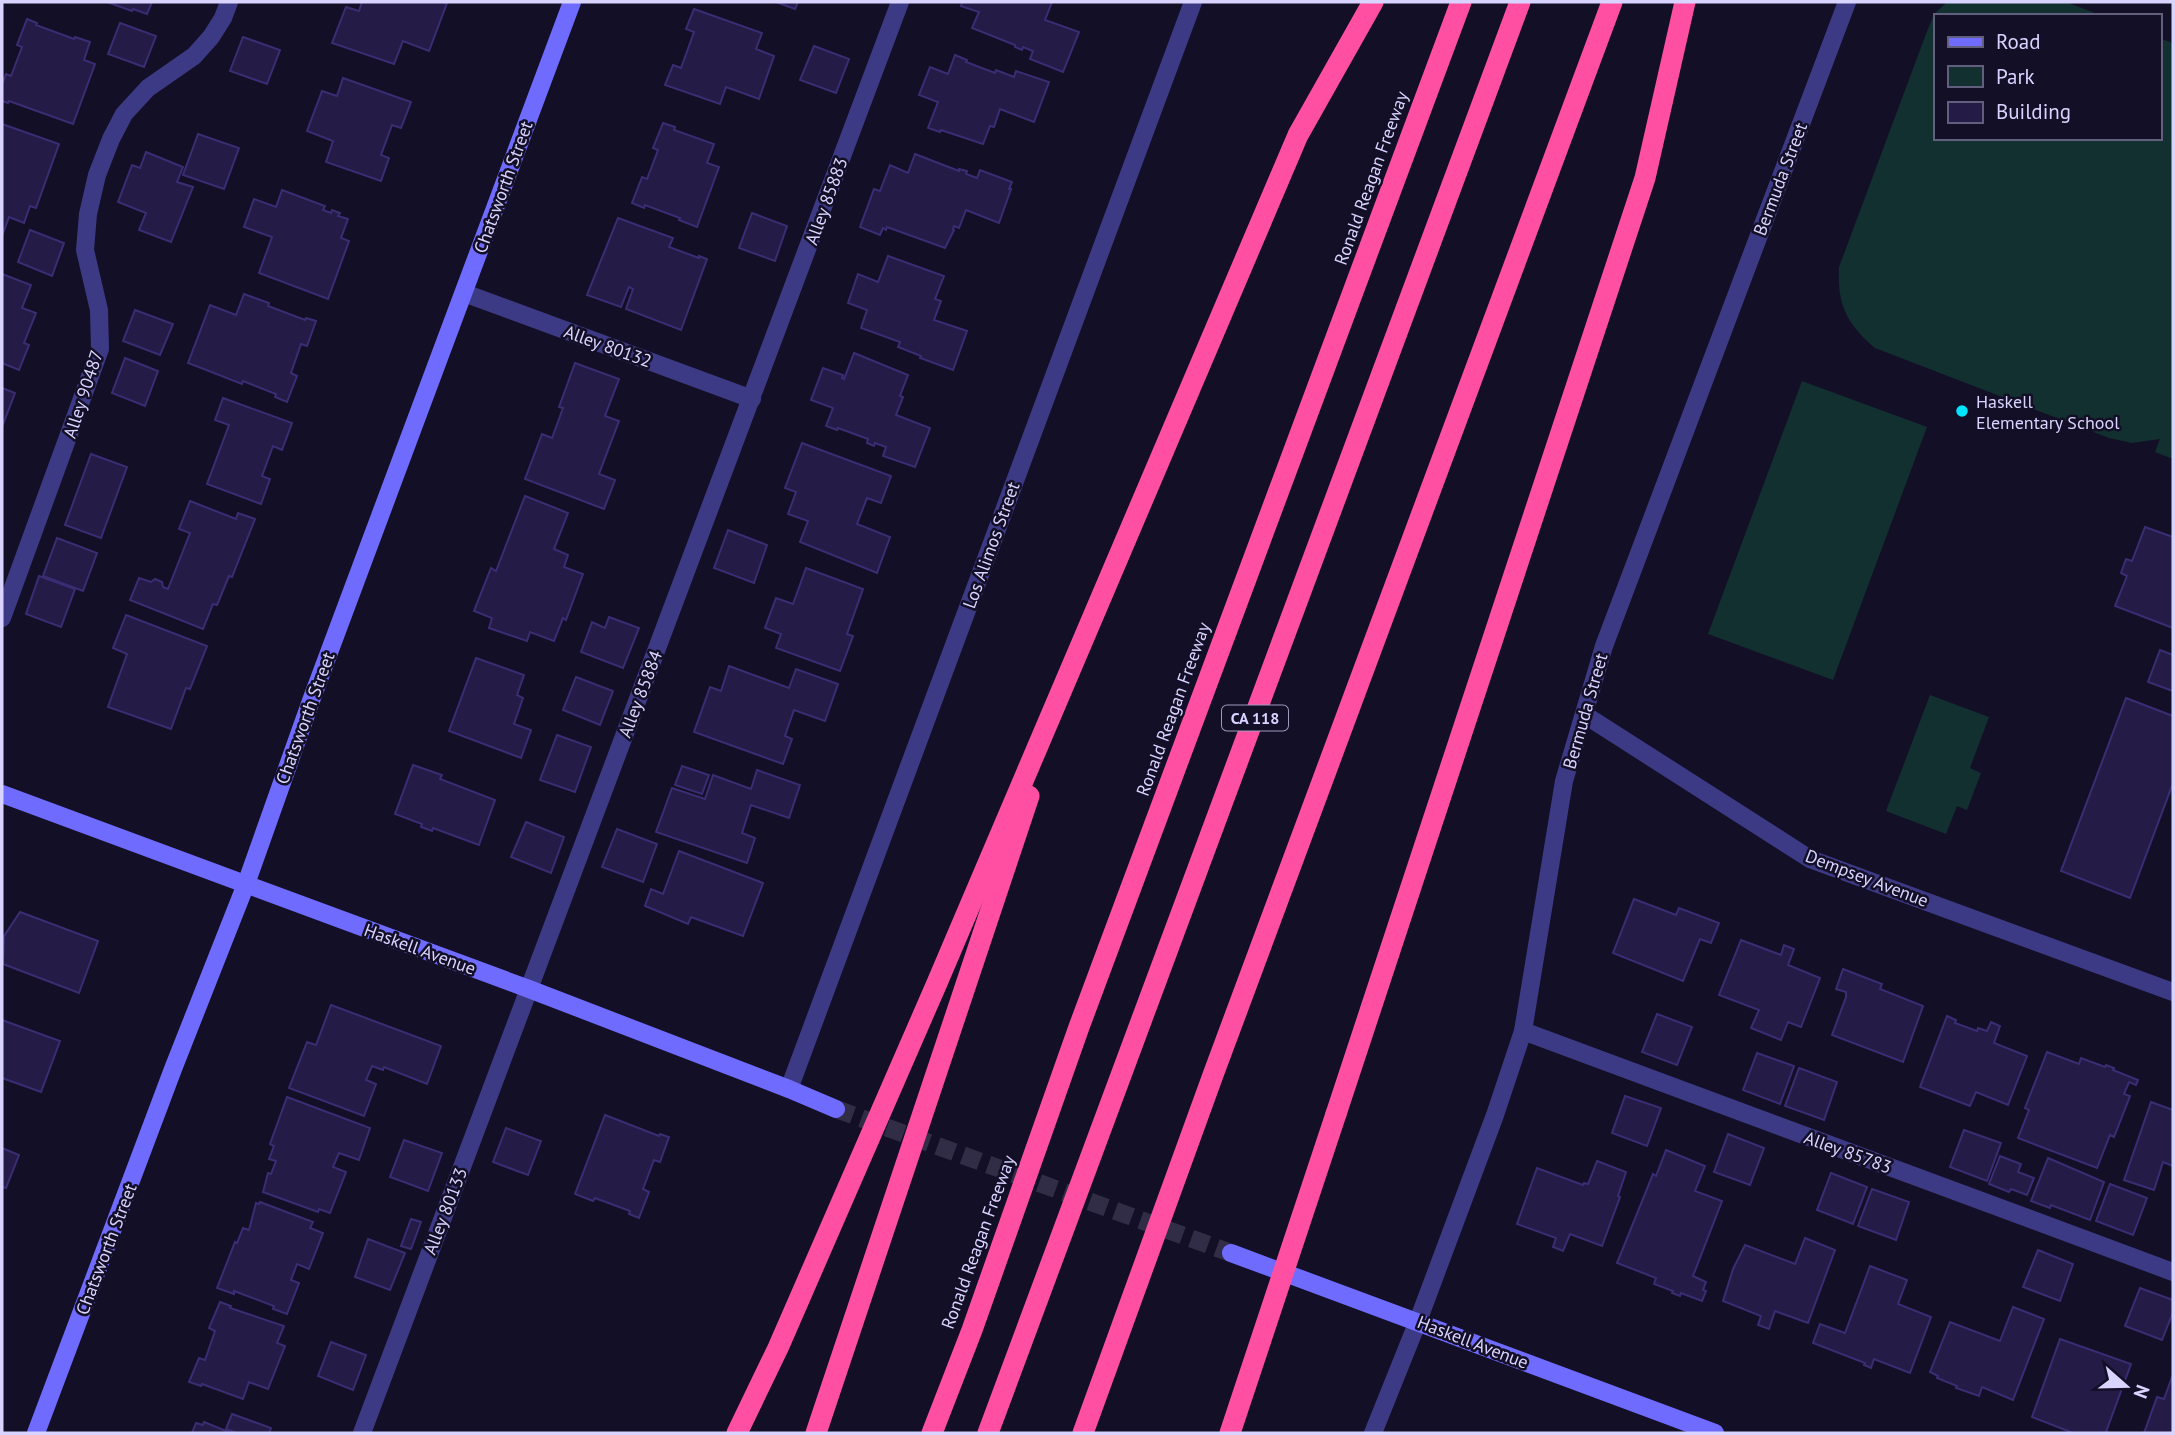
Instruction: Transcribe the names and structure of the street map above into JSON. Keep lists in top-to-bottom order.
{
  "streets": {
    "highway": ["Ronald Reagan Freeway", "CA 118"],
    "main road": ["Chatsworth Street", "Haskell Avenue"],
    "street": [
      "Bermuda Street",
      "Alley 85883",
      "Alley 80132",
      "Alley 90487",
      "Los Alimos Street",
      "Alley 85884",
      "Dempsey Avenue",
      "Alley 85783",
      "Alley 80133"
    ]
  },
  "crossings": [
    ["Bermuda Street", "Dempsey Avenue"],
    ["Bermuda Street", "Haskell Avenue"],
    ["Bermuda Street", "Alley 85783"],
    ["Chatsworth Street", "Alley 80132"],
    ["Chatsworth Street", "Haskell Avenue"],
    ["Alley 85883", "Alley 80132"],
    ["Alley 85883", "Alley 85884"],
    ["Alley 80132", "Alley 85884"],
    ["Los Alimos Street", "Haskell Avenue"],
    ["Alley 85884", "Haskell Avenue"],
    ["Alley 85884", "Alley 80133"],
    ["Haskell Avenue", "Alley 80133"]
  ],
  "places": ["Haskell Elementary School"],
  "legend": ["Road", "Park", "Building"],
  "north": "right"
}
